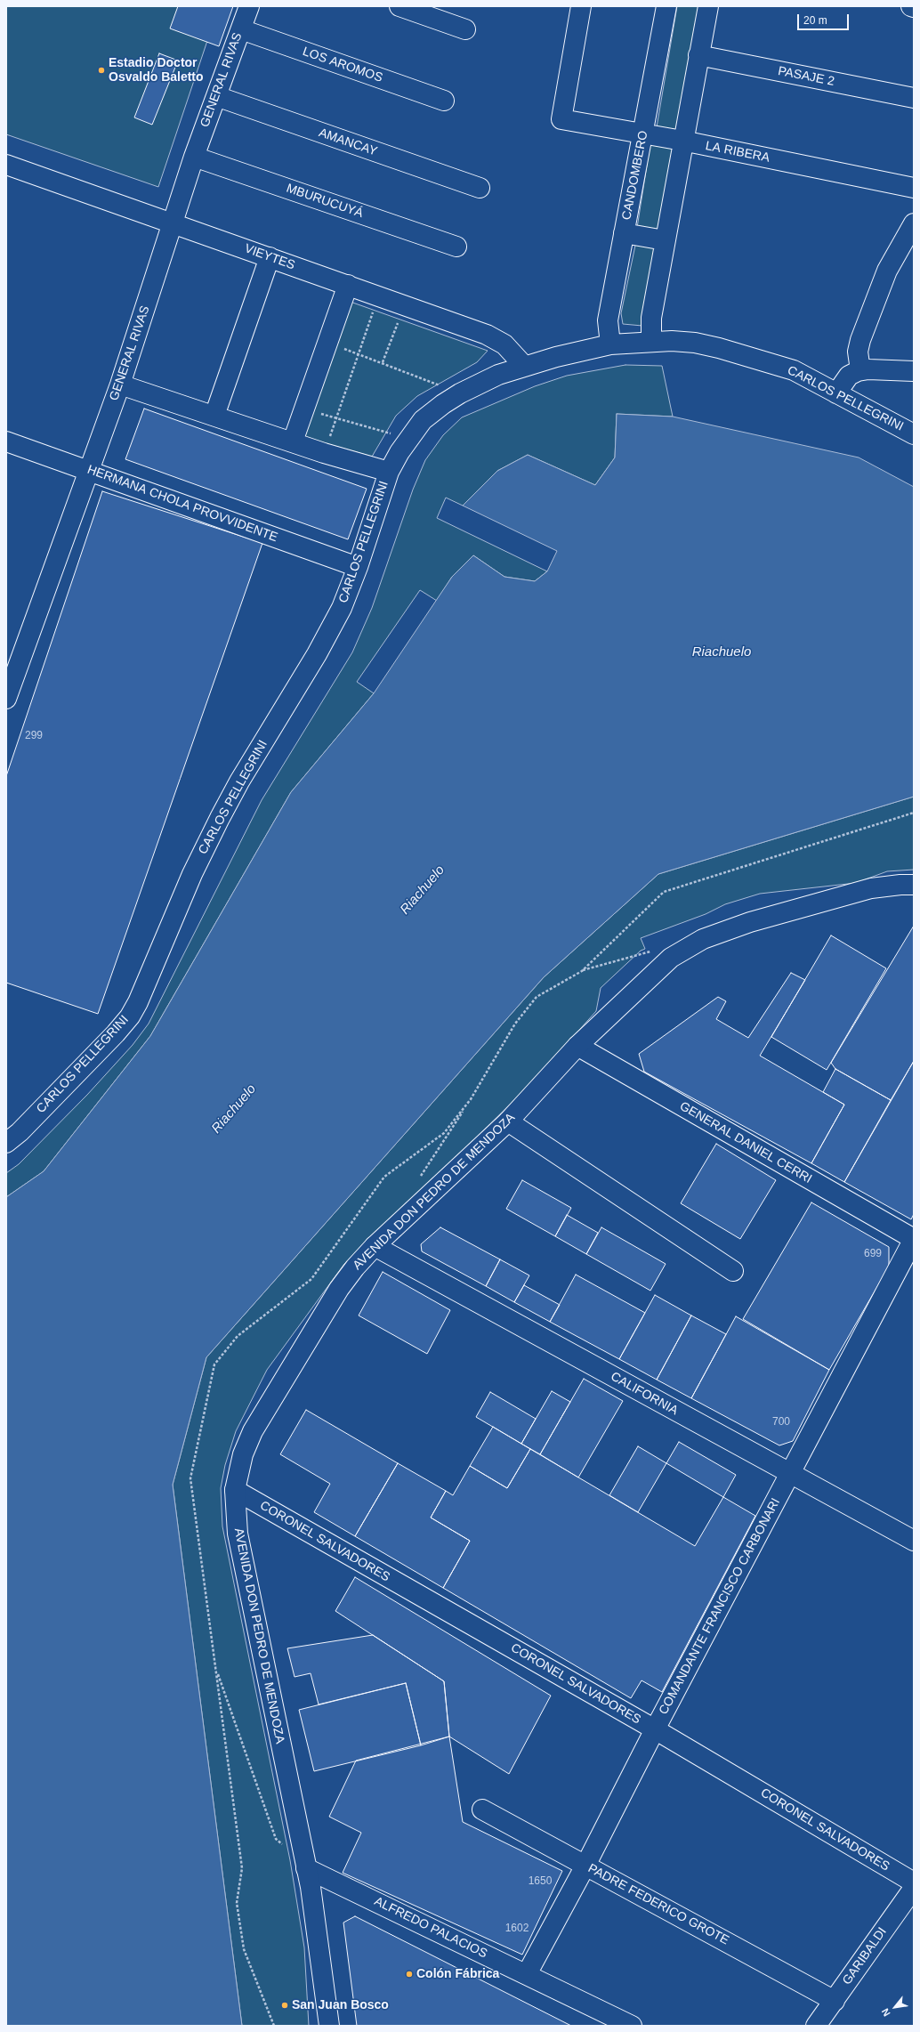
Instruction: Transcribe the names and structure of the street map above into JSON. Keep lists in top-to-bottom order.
{
  "streets": {
    "street": [
      "LOS AROMOS",
      "PASAJE 2",
      "GENERAL RIVAS",
      "AMANCAY",
      "LA RIBERA",
      "CANDOMBERO",
      "MBURUCUYÁ",
      "VIEYTES",
      "CARLOS PELLEGRINI",
      "HERMANA CHOLA PROVVIDENTE",
      "GENERAL DANIEL CERRI",
      "AVENIDA DON PEDRO DE MENDOZA",
      "CALIFORNIA",
      "CORONEL SALVADORES",
      "COMANDANTE FRANCISCO CARBONARI",
      "PADRE FEDERICO GROTE",
      "ALFREDO PALACIOS",
      "GARIBALDI"
    ]
  },
  "crossings": [
    ["LOS AROMOS", "GENERAL RIVAS"],
    ["GENERAL RIVAS", "AMANCAY"],
    ["GENERAL RIVAS", "MBURUCUYÁ"],
    ["GENERAL RIVAS", "VIEYTES"],
    ["GENERAL RIVAS", "HERMANA CHOLA PROVVIDENTE"],
    ["LA RIBERA", "CANDOMBERO"],
    ["CANDOMBERO", "CARLOS PELLEGRINI"],
    ["VIEYTES", "CARLOS PELLEGRINI"],
    ["CARLOS PELLEGRINI", "HERMANA CHOLA PROVVIDENTE"],
    ["GENERAL DANIEL CERRI", "AVENIDA DON PEDRO DE MENDOZA"],
    ["GENERAL DANIEL CERRI", "COMANDANTE FRANCISCO CARBONARI"],
    ["AVENIDA DON PEDRO DE MENDOZA", "CALIFORNIA"],
    ["AVENIDA DON PEDRO DE MENDOZA", "CORONEL SALVADORES"],
    ["AVENIDA DON PEDRO DE MENDOZA", "ALFREDO PALACIOS"],
    ["CALIFORNIA", "COMANDANTE FRANCISCO CARBONARI"],
    ["CORONEL SALVADORES", "COMANDANTE FRANCISCO CARBONARI"],
    ["COMANDANTE FRANCISCO CARBONARI", "PADRE FEDERICO GROTE"],
    ["COMANDANTE FRANCISCO CARBONARI", "ALFREDO PALACIOS"],
    ["PADRE FEDERICO GROTE", "GARIBALDI"]
  ],
  "water": ["Riachuelo"],
  "places": ["Estadio Doctor Osvaldo Baletto", "Colón Fábrica", "San Juan Bosco"],
  "house_numbers": [
    "299",
    "699",
    "700",
    "1650",
    "1602"
  ],
  "scale_bar": "20 m",
  "north": "bottom left"
}
